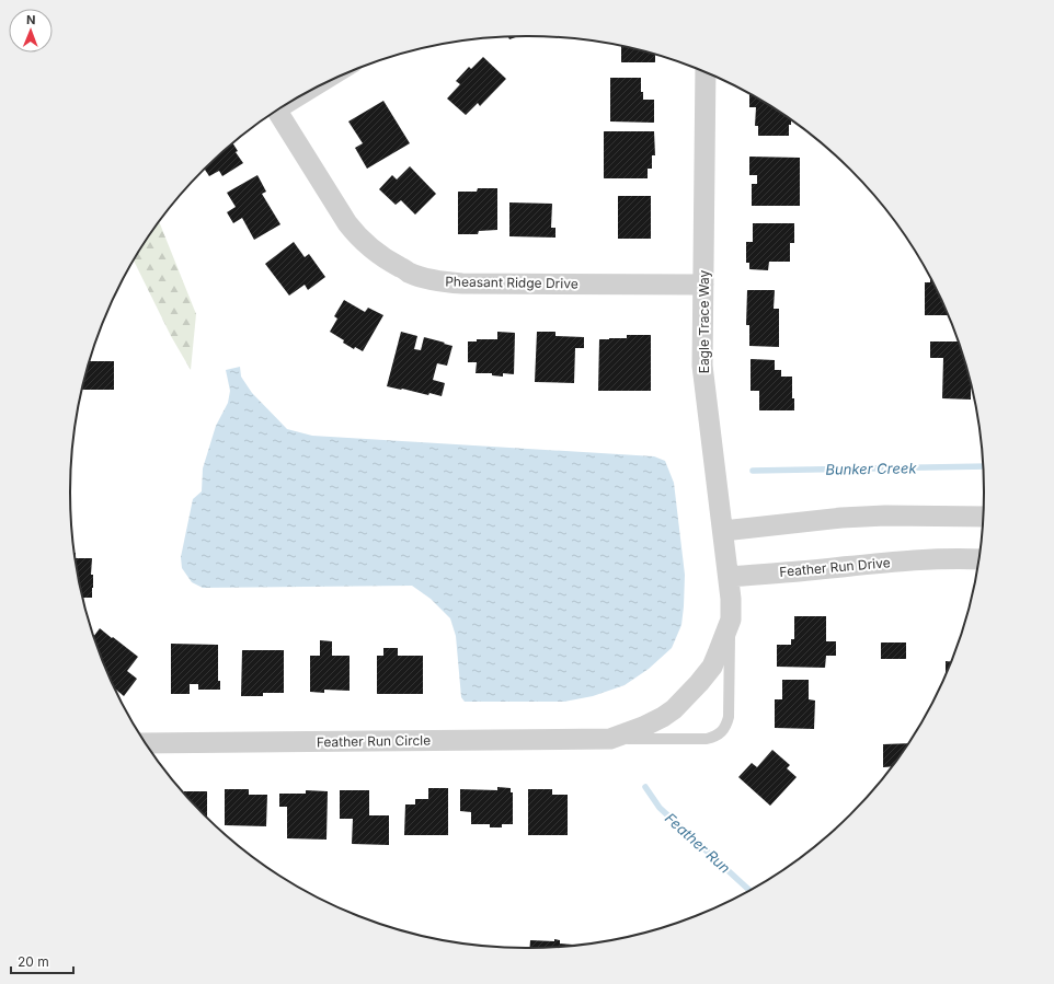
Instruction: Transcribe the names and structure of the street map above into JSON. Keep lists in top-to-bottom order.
{
  "streets": {
    "street": [
      "Pheasant Ridge Drive",
      "Eagle Trace Way",
      "Feather Run Drive",
      "Feather Run Circle"
    ]
  },
  "crossings": [
    ["Pheasant Ridge Drive", "Eagle Trace Way"],
    ["Eagle Trace Way", "Feather Run Drive"]
  ],
  "water": ["Bunker Creek", "Feather Run"],
  "scale_bar": "20 m",
  "north": "top"
}
